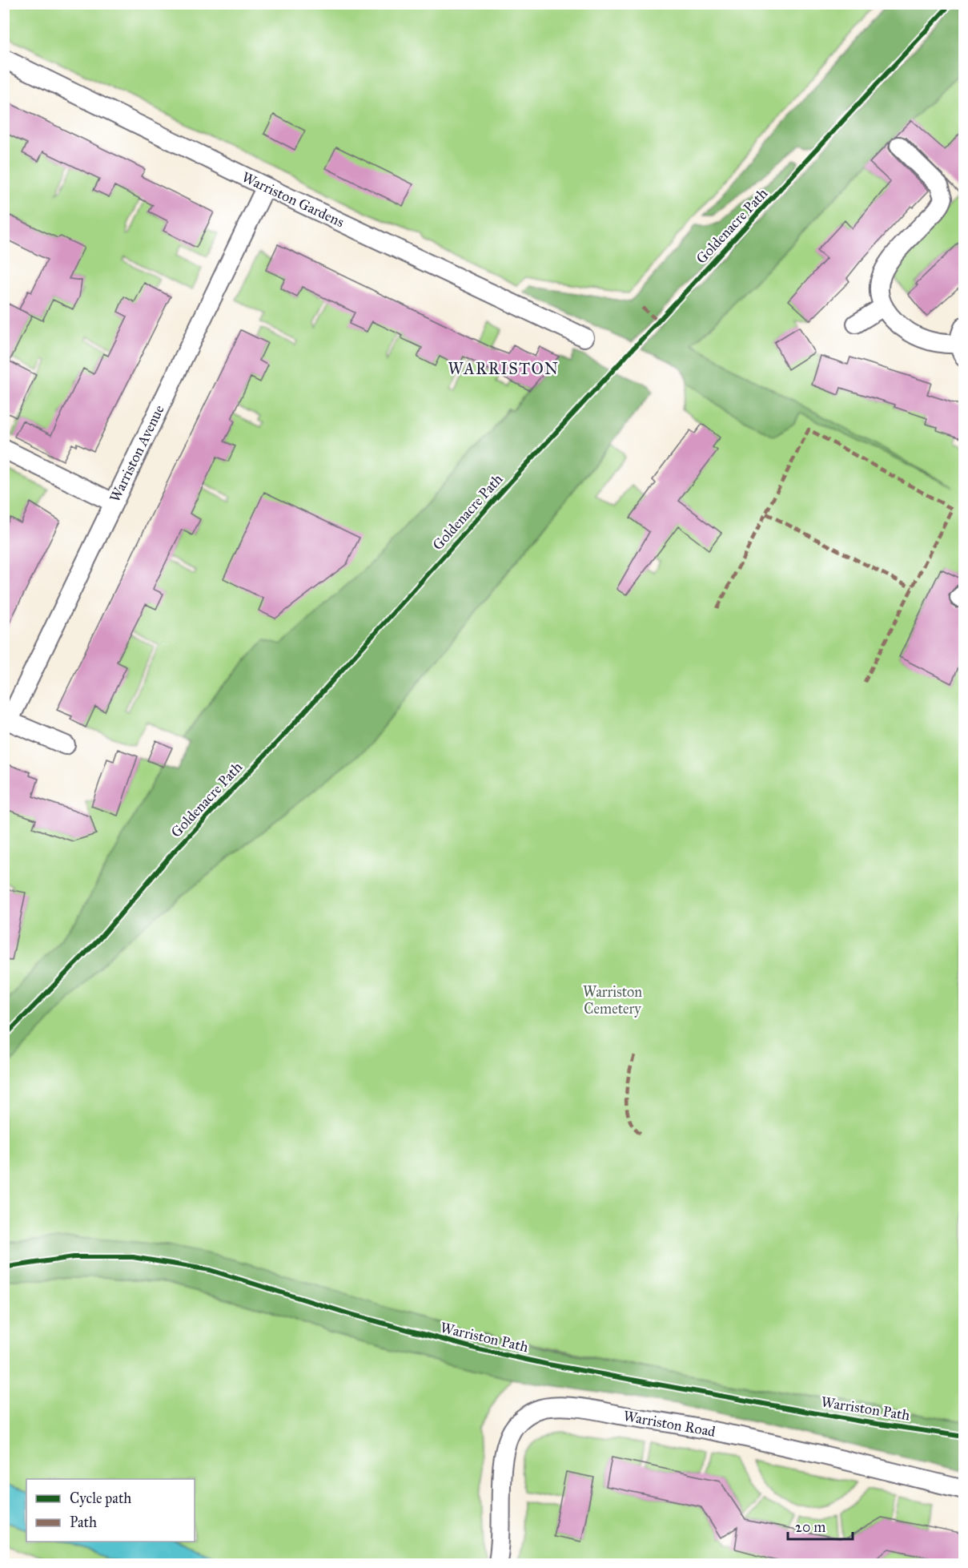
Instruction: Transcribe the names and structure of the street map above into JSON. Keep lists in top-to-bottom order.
{
  "streets": {
    "street": ["Warriston Gardens", "Warriston Avenue", "Warriston Road"],
    "cycle path": ["Goldenacre Path", "Warriston Path"]
  },
  "crossings": [
    ["Warriston Gardens", "Warriston Avenue"]
  ],
  "districts": ["WARRISTON"],
  "parks": ["Warriston Cemetery"],
  "legend": ["Cycle path", "Path"],
  "scale_bar": "20 m"
}
